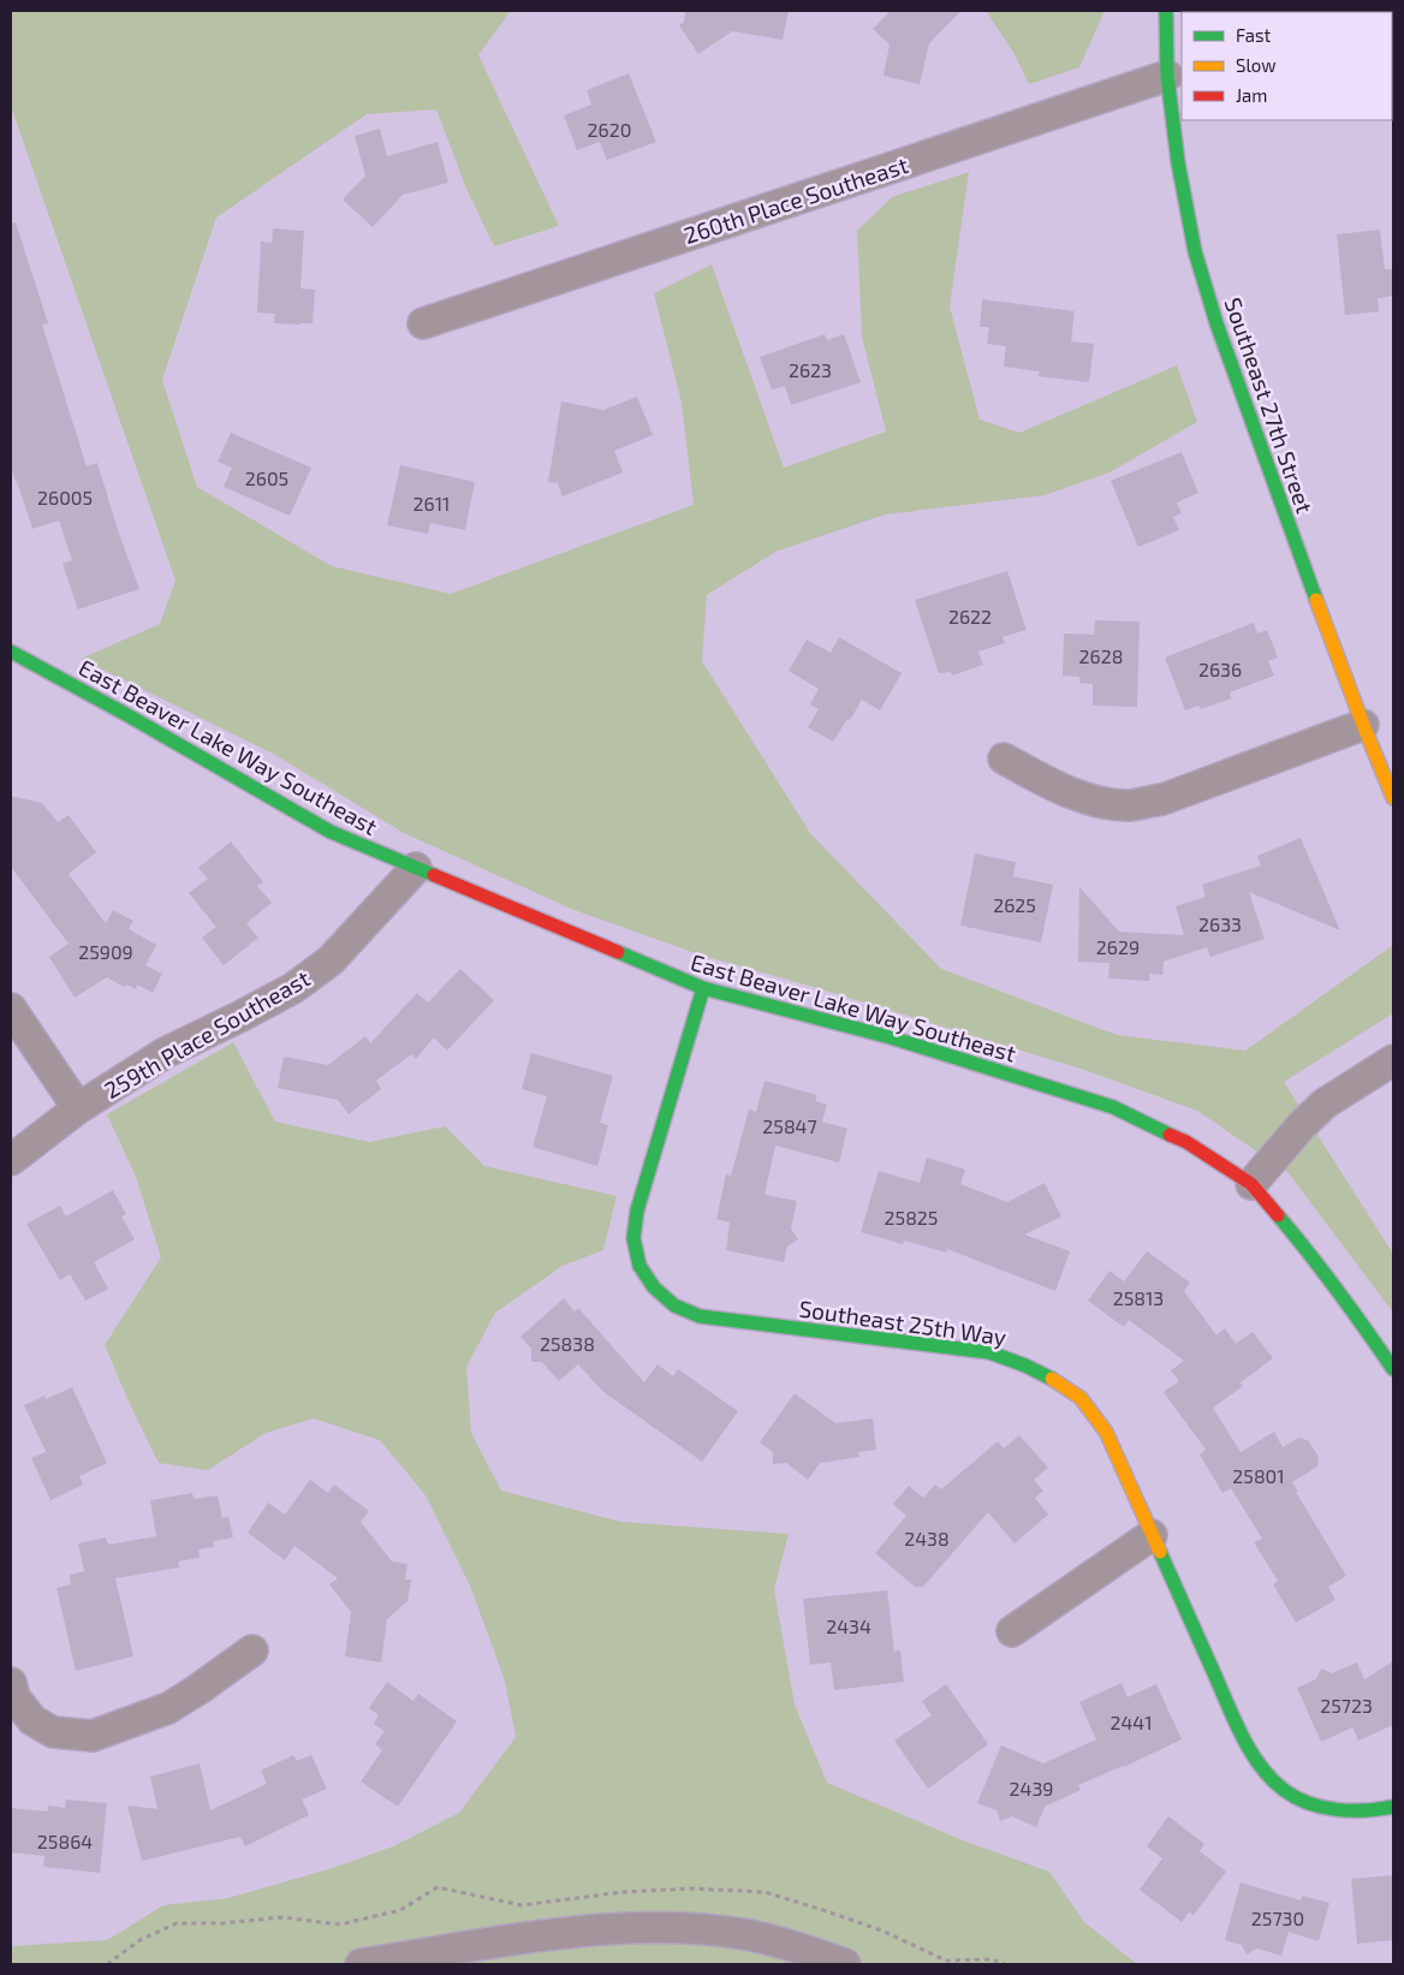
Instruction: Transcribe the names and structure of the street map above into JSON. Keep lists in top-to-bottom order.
{
  "streets": {
    "street": [
      "260th Place Southeast",
      "Southeast 27th Street",
      "East Beaver Lake Way Southeast",
      "259th Place Southeast",
      "Southeast 25th Way"
    ]
  },
  "crossings": [
    ["260th Place Southeast", "Southeast 27th Street"],
    ["East Beaver Lake Way Southeast", "259th Place Southeast"],
    ["East Beaver Lake Way Southeast", "Southeast 25th Way"]
  ],
  "house_numbers": [
    "2620",
    "2623",
    "2605",
    "26005",
    "2611",
    "2622",
    "2628",
    "2636",
    "2625",
    "2633",
    "2629",
    "25909",
    "25847",
    "25825",
    "25813",
    "25838",
    "25801",
    "2438",
    "2434",
    "25723",
    "2441",
    "2439",
    "25864",
    "25730"
  ],
  "legend": ["Fast", "Slow", "Jam"]
}
